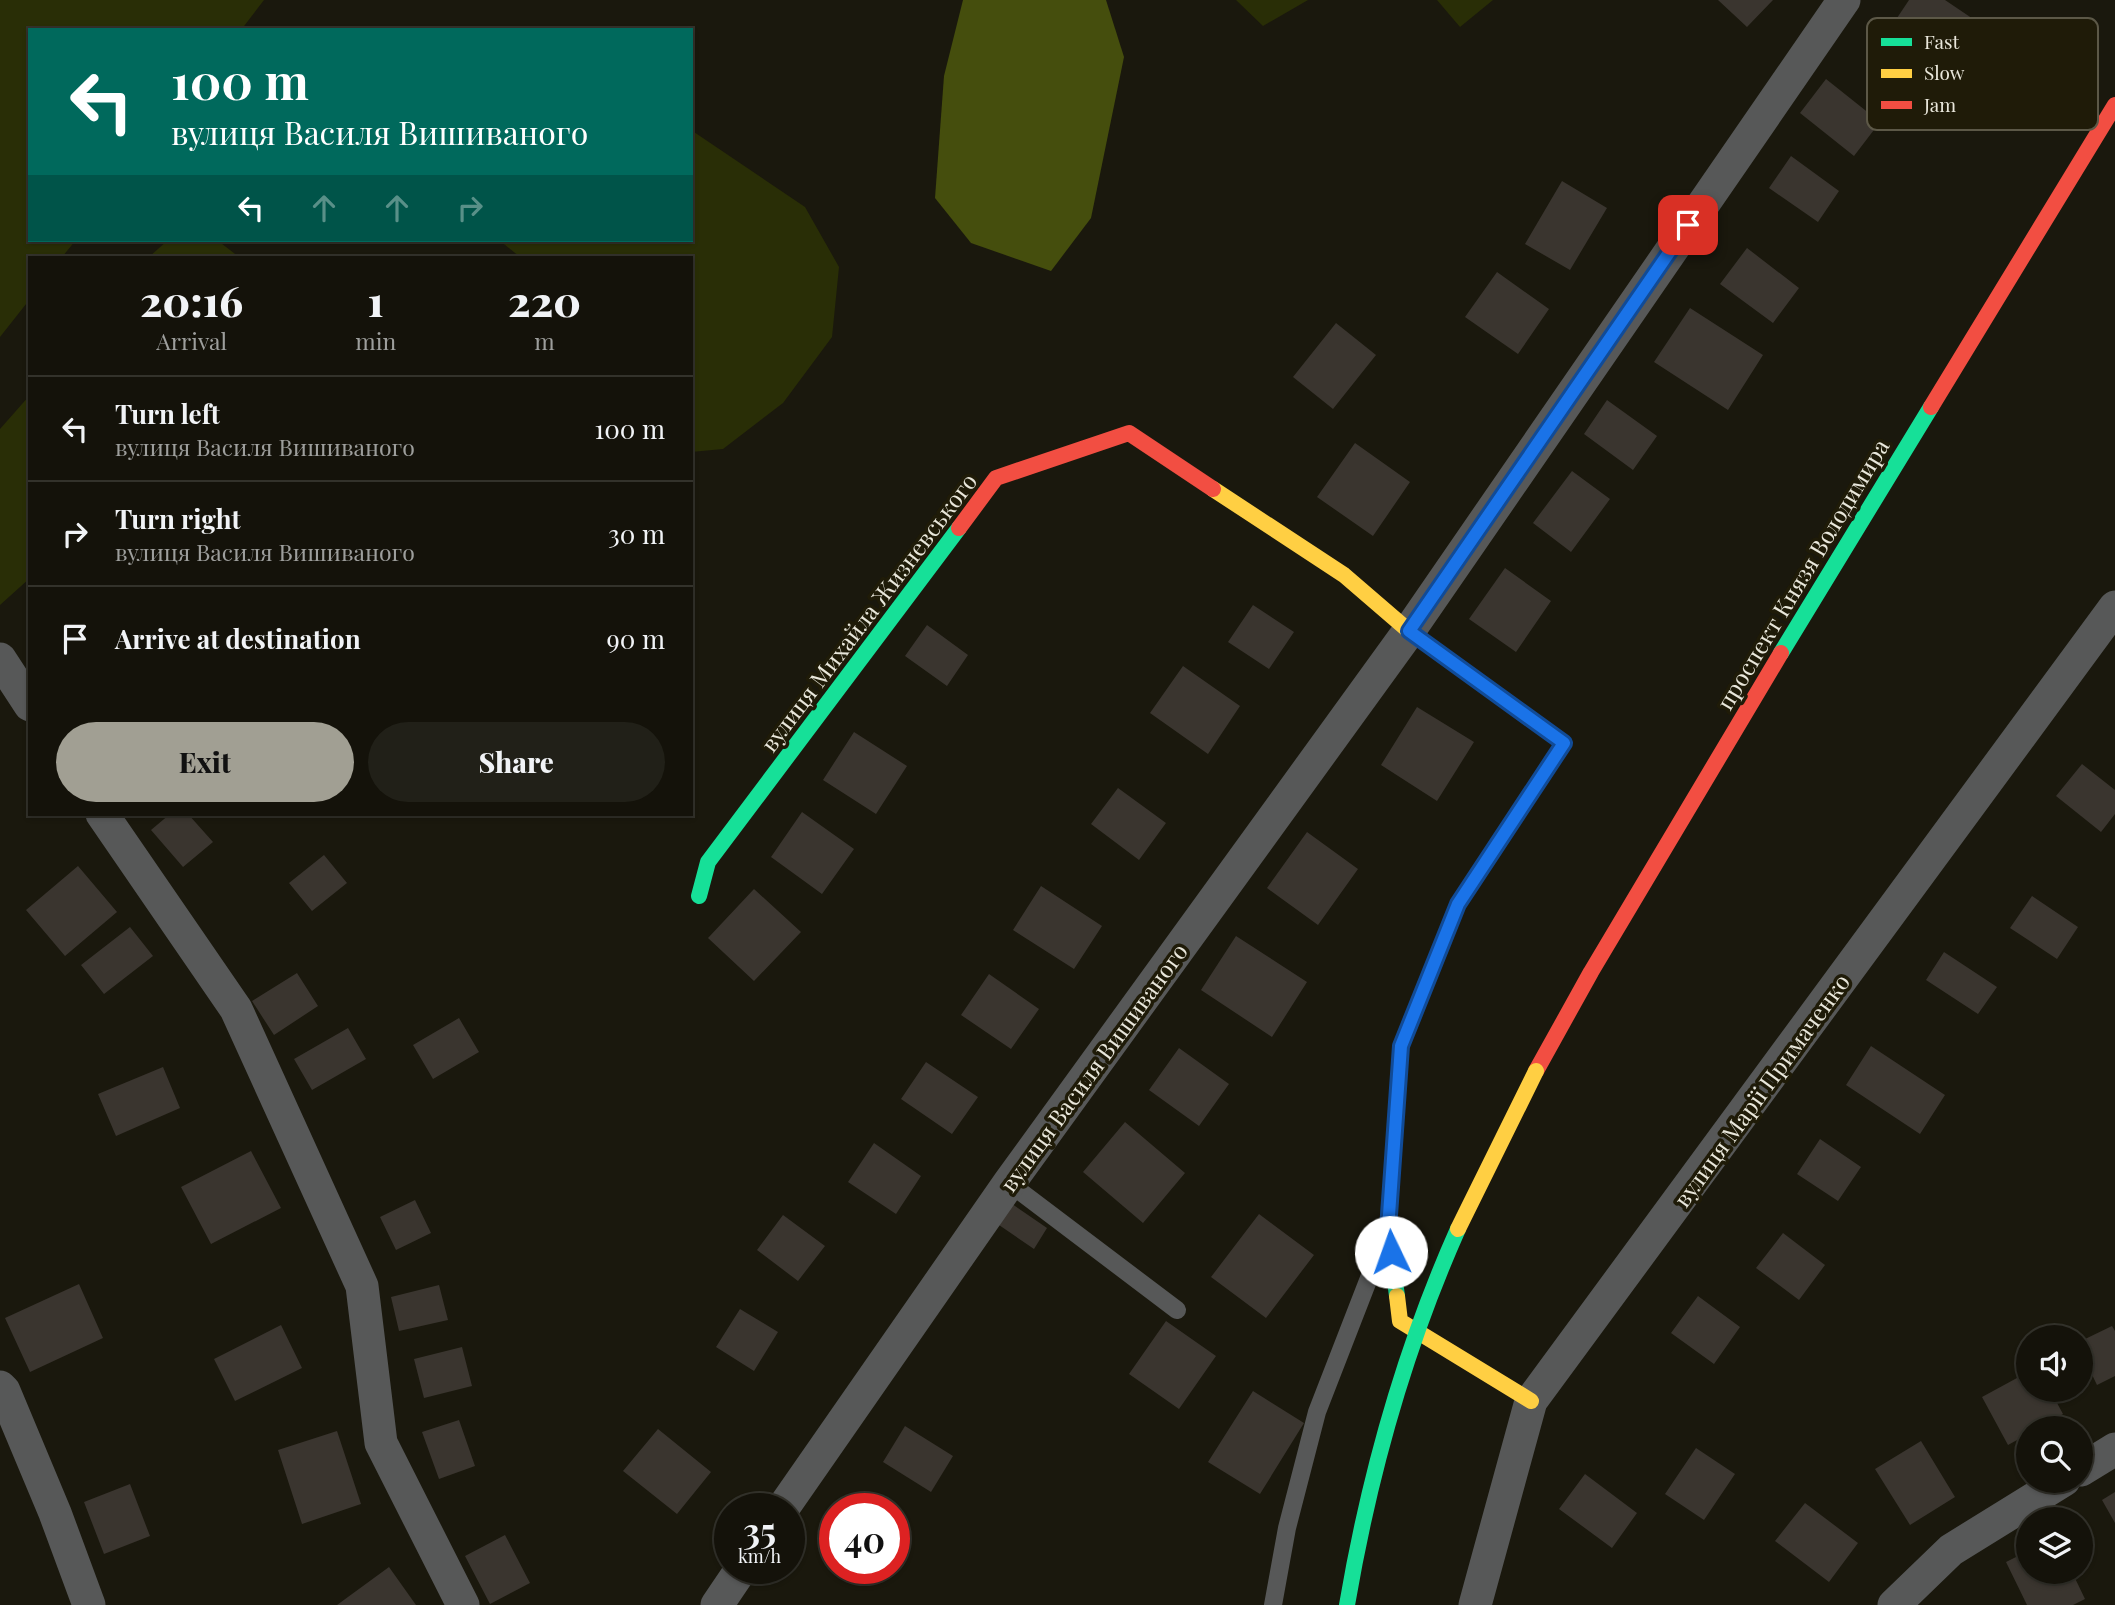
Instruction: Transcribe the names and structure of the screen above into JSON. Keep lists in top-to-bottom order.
{
  "streets": {
    "street": [
      "проспект Князя Володимира",
      "вулиця Михайла Жизневського",
      "вулиця Василя Вишиваного",
      "вулиця Марії Примаченко"
    ]
  },
  "crossings": [
    ["вулиця Михайла Жизневського", "вулиця Василя Вишиваного"]
  ],
  "legend": ["Fast", "Slow", "Jam"],
  "page": {
    "turn": ["100 m", "вулиця Василя Вишиваного"],
    "eta": [
      "20:16",
      "Arrival",
      "1",
      "min",
      "220",
      "m"
    ],
    "list": [
      {
        "name": "Turn left",
        "note": "вулиця Василя Вишиваного",
        "value": "100 m"
      },
      {
        "name": "Turn right",
        "note": "вулиця Василя Вишиваного",
        "value": "30 m"
      },
      {
        "name": "Arrive at destination",
        "value": "90 m"
      }
    ],
    "buttons": ["Exit", "Share"],
    "speed": "35 km/h",
    "limit": "40"
  }
}
